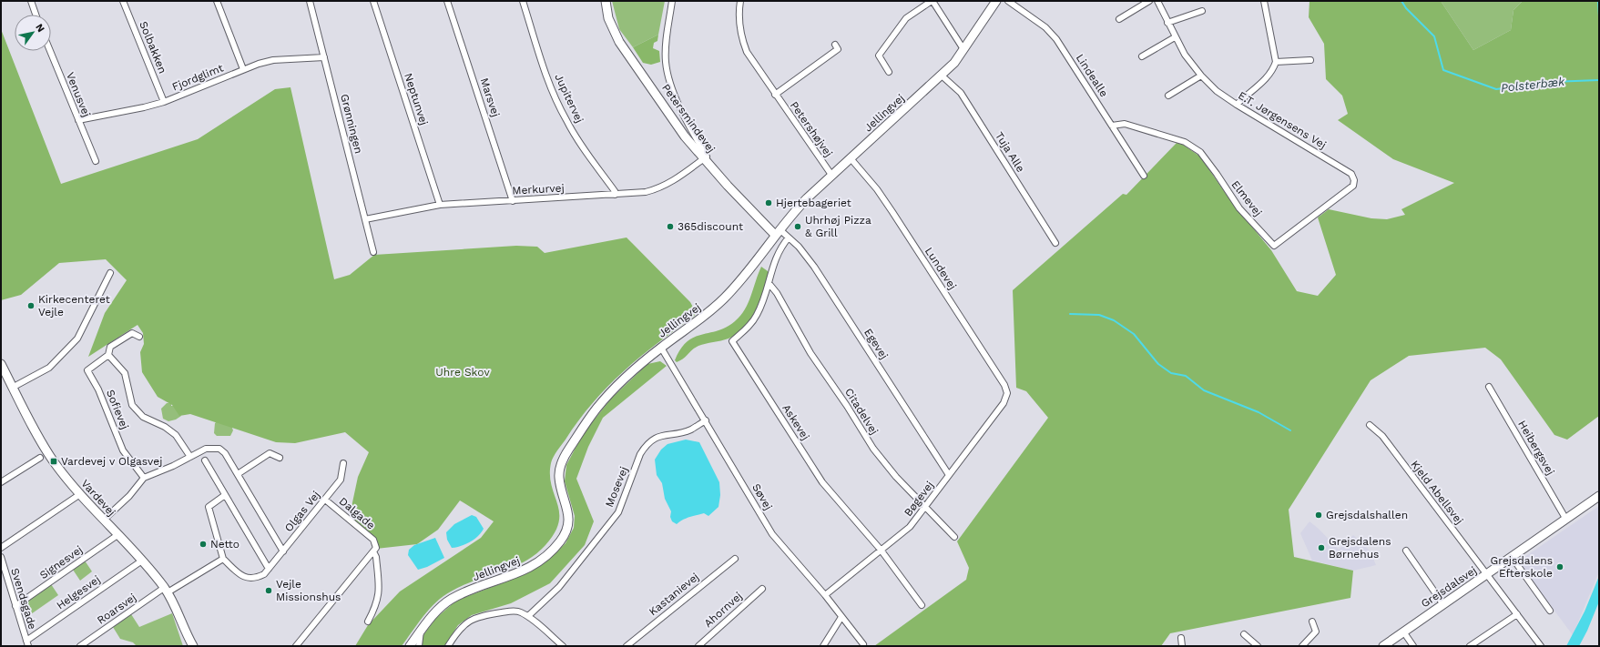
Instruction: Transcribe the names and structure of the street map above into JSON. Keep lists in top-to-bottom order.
{
  "streets": {
    "main road": [
      "Jellingvej",
      "Petersmindevej",
      "Vardevej",
      "Grejsdalsvej"
    ],
    "street": [
      "Solbakken",
      "Lindealle",
      "Fjordglimt",
      "Venusvej",
      "Marsvej",
      "Jupitervej",
      "Neptunvej",
      "E.T. Jørgensens Vej",
      "Grønningen",
      "Petershøjvej",
      "Tuja Alle",
      "Merkurvej",
      "Elmevej",
      "Lundevej",
      "Egevej",
      "Sofievej",
      "Citadelvej",
      "Askevej",
      "Heibergsvej",
      "Mosevej",
      "Kjeld Abellsvej",
      "Søvej",
      "Bøgevej",
      "Olgas Vej",
      "Dalgade",
      "Signesvej",
      "Helgesvej",
      "Kastanievej",
      "Svendsgade",
      "Roarsvej",
      "Ahornvej"
    ]
  },
  "crossings": [
    ["Solbakken", "Fjordglimt"],
    ["Lindealle", "Elmevej"],
    ["Fjordglimt", "Venusvej"],
    ["Fjordglimt", "Grønningen"],
    ["Marsvej", "Merkurvej"],
    ["Jupitervej", "Merkurvej"],
    ["Neptunvej", "Merkurvej"],
    ["Jellingvej", "Petersmindevej"],
    ["Jellingvej", "Petershøjvej"],
    ["Jellingvej", "Tuja Alle"],
    ["Jellingvej", "Lundevej"],
    ["Jellingvej", "Egevej"],
    ["Jellingvej", "Søvej"],
    ["Petersmindevej", "Merkurvej"],
    ["Petersmindevej", "Egevej"],
    ["E.T. Jørgensens Vej", "Elmevej"],
    ["Grønningen", "Merkurvej"],
    ["Lundevej", "Bøgevej"],
    ["Egevej", "Askevej"],
    ["Egevej", "Bøgevej"],
    ["Citadelvej", "Askevej"],
    ["Citadelvej", "Bøgevej"],
    ["Askevej", "Bøgevej"],
    ["Heibergsvej", "Grejsdalsvej"],
    ["Mosevej", "Søvej"],
    ["Kjeld Abellsvej", "Grejsdalsvej"],
    ["Søvej", "Bøgevej"],
    ["Vardevej", "Signesvej"],
    ["Vardevej", "Helgesvej"],
    ["Vardevej", "Roarsvej"],
    ["Olgas Vej", "Dalgade"],
    ["Signesvej", "Svendsgade"],
    ["Helgesvej", "Svendsgade"]
  ],
  "water": ["Polsterbæk"],
  "parks": ["Uhre Skov"],
  "places": {
    "other": [
      "Hjertebageriet",
      "365discount",
      "Uhrhøj Pizza & Grill",
      "Kirkecenteret Vejle",
      "Grejsdalshallen",
      "Netto",
      "Grejsdalens Børnehus",
      "Grejsdalens Efterskole",
      "Vejle Missionshus"
    ],
    "transit": ["Vardevej v Olgasvej"]
  },
  "north": "top right"
}
